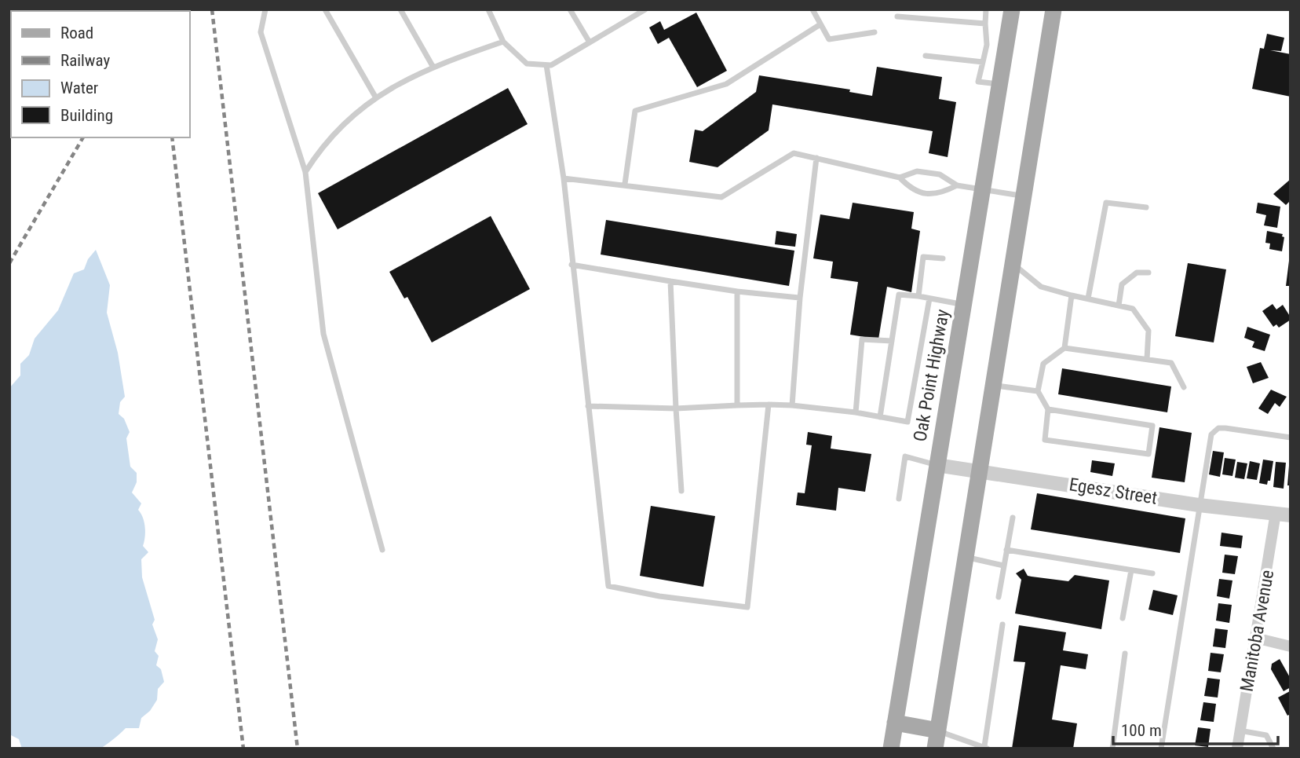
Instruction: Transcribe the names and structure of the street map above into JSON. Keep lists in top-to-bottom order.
{
  "streets": {
    "main road": ["Oak Point Highway"],
    "street": ["Egesz Street", "Manitoba Avenue"]
  },
  "crossings": [
    ["Oak Point Highway", "Egesz Street"],
    ["Egesz Street", "Manitoba Avenue"]
  ],
  "legend": [
    "Road",
    "Railway",
    "Water",
    "Building"
  ],
  "scale_bar": "100 m"
}
